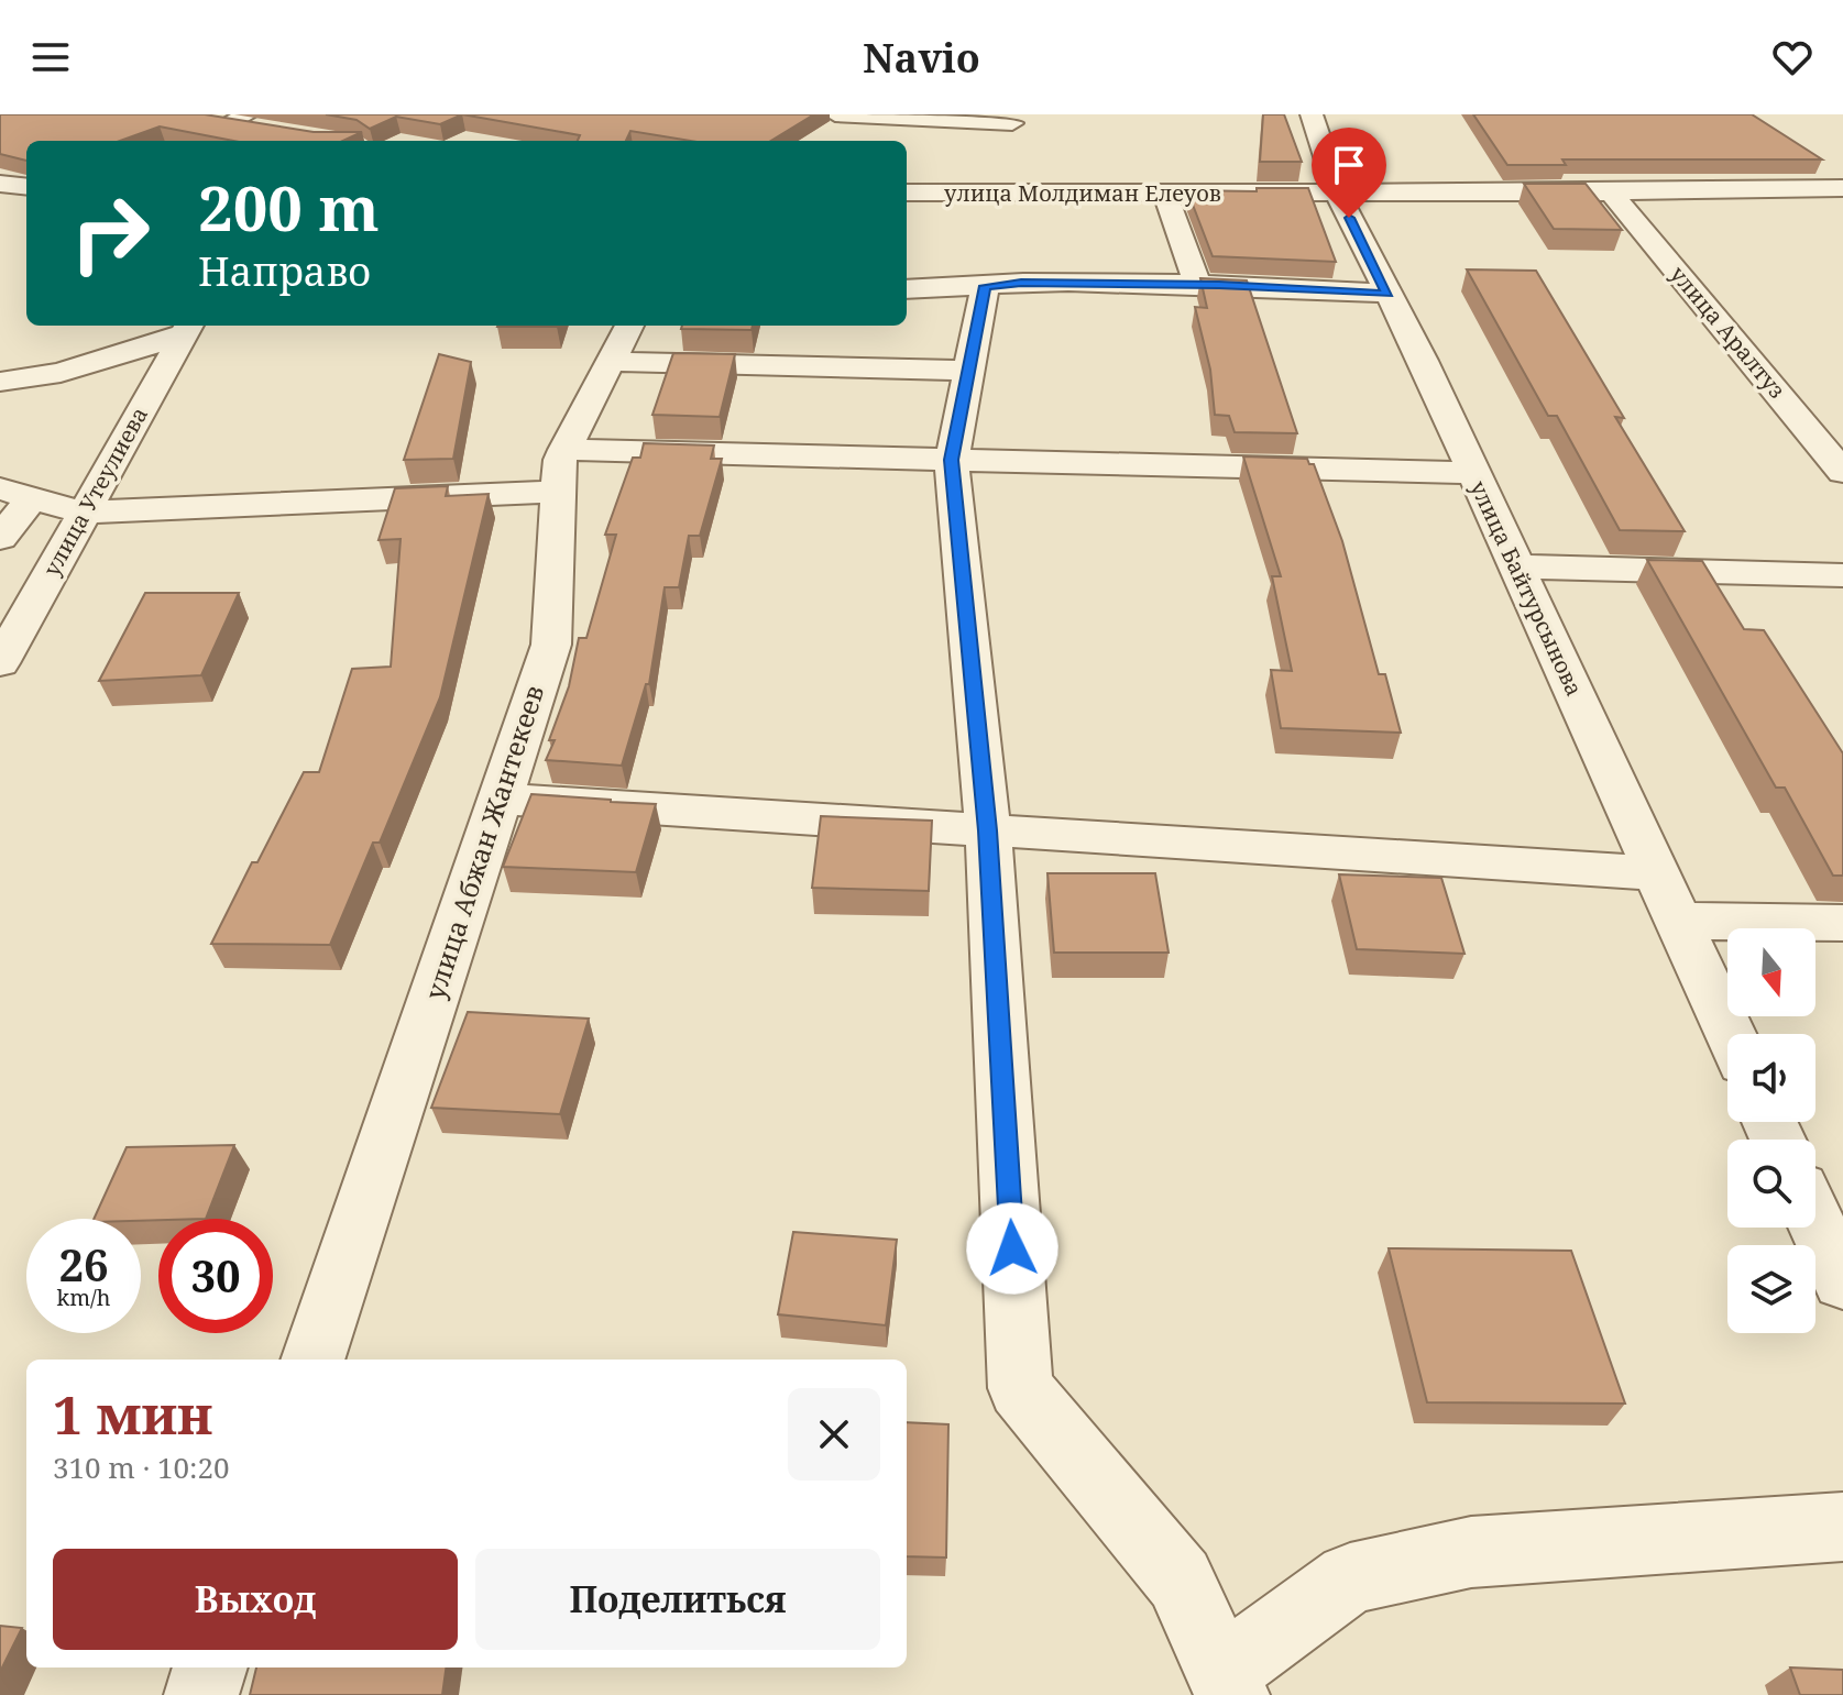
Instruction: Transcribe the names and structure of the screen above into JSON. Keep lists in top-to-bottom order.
{
  "streets": {
    "street": [
      "улица Молдиман Елеуов",
      "улица Аралтуз",
      "улица Утеулиева",
      "улица Байтурсынова",
      "улица Абжан Жантекеев"
    ]
  },
  "crossings": [
    ["улица Молдиман Елеуов", "улица Аралтуз"],
    ["улица Молдиман Елеуов", "улица Байтурсынова"]
  ],
  "north": "bottom",
  "page": {
    "header": "Navio",
    "turn": ["200 m", "Направо"],
    "speed": "26 km/h",
    "limit": "30",
    "heading": ["1 мин", "310 m · 10:20"],
    "buttons": ["Выход", "Поделиться"]
  }
}
